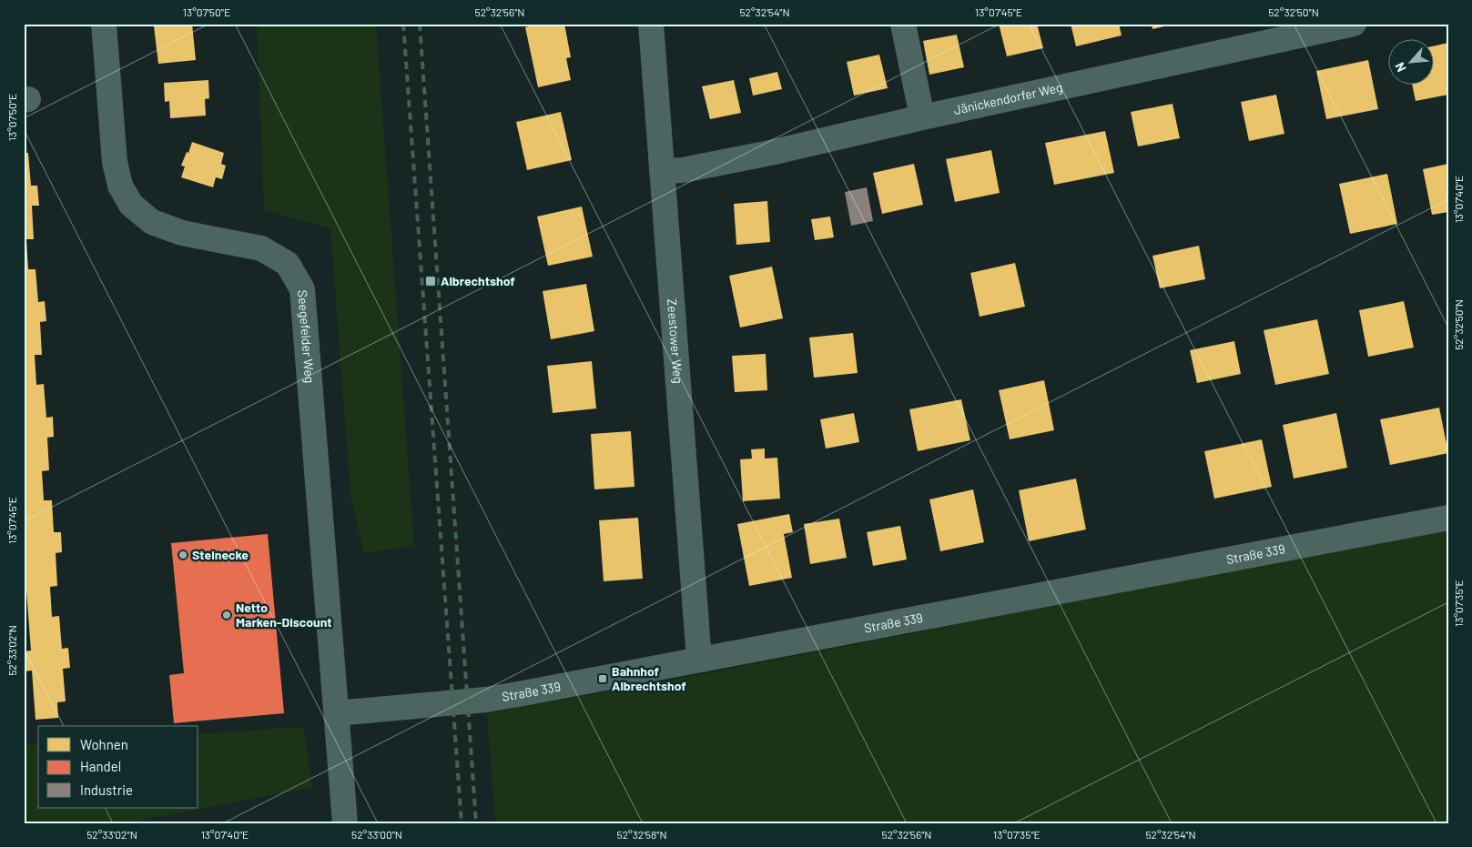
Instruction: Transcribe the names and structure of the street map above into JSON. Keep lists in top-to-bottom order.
{
  "streets": {
    "street": [
      "Jänickendorfer Weg",
      "Seegefelder Weg",
      "Zeestower Weg",
      "Straße 339"
    ]
  },
  "crossings": [
    ["Jänickendorfer Weg", "Zeestower Weg"],
    ["Seegefelder Weg", "Straße 339"],
    ["Zeestower Weg", "Straße 339"]
  ],
  "places": {
    "transit": ["Albrechtshof", "Bahnhof Albrechtshof"],
    "other": ["Steinecke", "Netto Marken-Discount"]
  },
  "legend": ["Wohnen", "Handel", "Industrie"],
  "north": "bottom left",
  "coordinates": [
    "13°07'50\"E",
    "52°32'56\"N",
    "52°32'54\"N",
    "13°07'45\"E",
    "52°32'50\"N",
    "13°07'40\"E",
    "13°07'35\"E",
    "52°33'02\"N",
    "52°33'00\"N",
    "52°32'58\"N"
  ]
}
